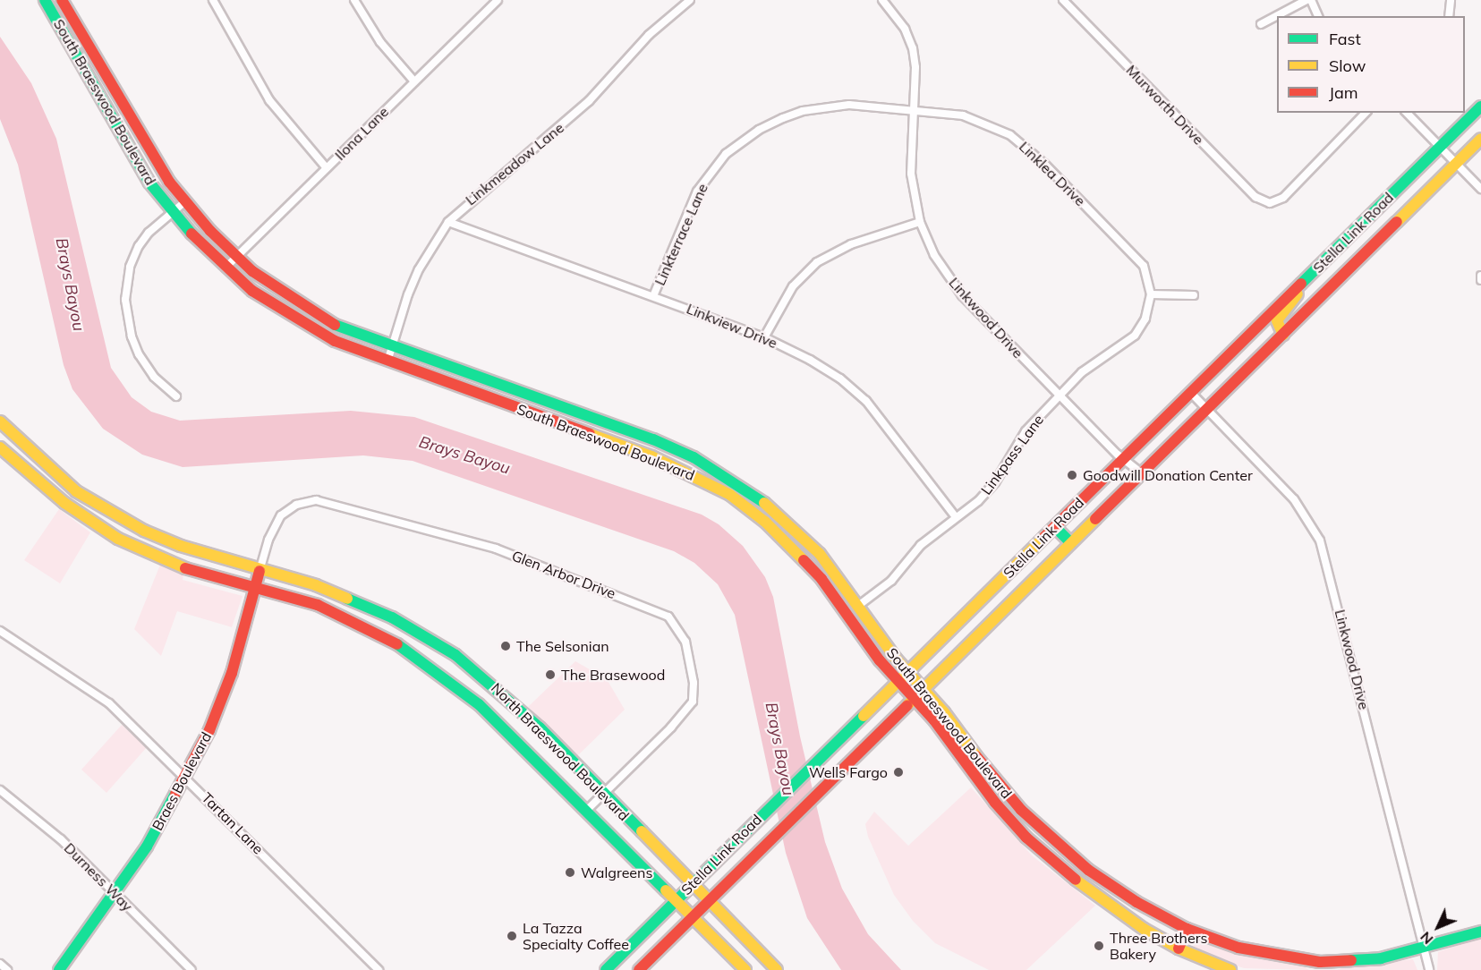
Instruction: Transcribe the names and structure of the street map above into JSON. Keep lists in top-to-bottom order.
{
  "streets": {
    "main road": [
      "South Braeswood Boulevard",
      "Stella Link Road",
      "North Braeswood Boulevard",
      "Braes Boulevard"
    ],
    "street": [
      "Murworth Drive",
      "Ilona Lane",
      "Linkmeadow Lane",
      "Linklea Drive",
      "Linkterrace Lane",
      "Linkwood Drive",
      "Linkview Drive",
      "Linkpass Lane",
      "Glen Arbor Drive",
      "Tartan Lane",
      "Durness Way"
    ]
  },
  "crossings": [
    ["South Braeswood Boulevard", "Ilona Lane"],
    ["South Braeswood Boulevard", "Linkmeadow Lane"],
    ["South Braeswood Boulevard", "Stella Link Road"],
    ["South Braeswood Boulevard", "Linkwood Drive"],
    ["South Braeswood Boulevard", "Linkpass Lane"],
    ["Linkmeadow Lane", "Linkview Drive"],
    ["Linklea Drive", "Linkterrace Lane"],
    ["Linklea Drive", "Linkwood Drive"],
    ["Linklea Drive", "Linkpass Lane"],
    ["Stella Link Road", "Linkwood Drive"],
    ["Stella Link Road", "North Braeswood Boulevard"],
    ["Linkterrace Lane", "Linkwood Drive"],
    ["Linkterrace Lane", "Linkview Drive"],
    ["Linkwood Drive", "Linkpass Lane"],
    ["Linkview Drive", "Linkpass Lane"],
    ["Glen Arbor Drive", "North Braeswood Boulevard"],
    ["Glen Arbor Drive", "Braes Boulevard"],
    ["North Braeswood Boulevard", "Braes Boulevard"],
    ["Braes Boulevard", "Tartan Lane"],
    ["Braes Boulevard", "Durness Way"]
  ],
  "water": ["Brays Bayou"],
  "places": [
    "Goodwill Donation Center",
    "The Selsonian",
    "The Brasewood",
    "Wells Fargo",
    "Walgreens",
    "La Tazza Specialty Coffee",
    "Three Brothers Bakery"
  ],
  "legend": ["Fast", "Slow", "Jam"],
  "north": "bottom left"
}
